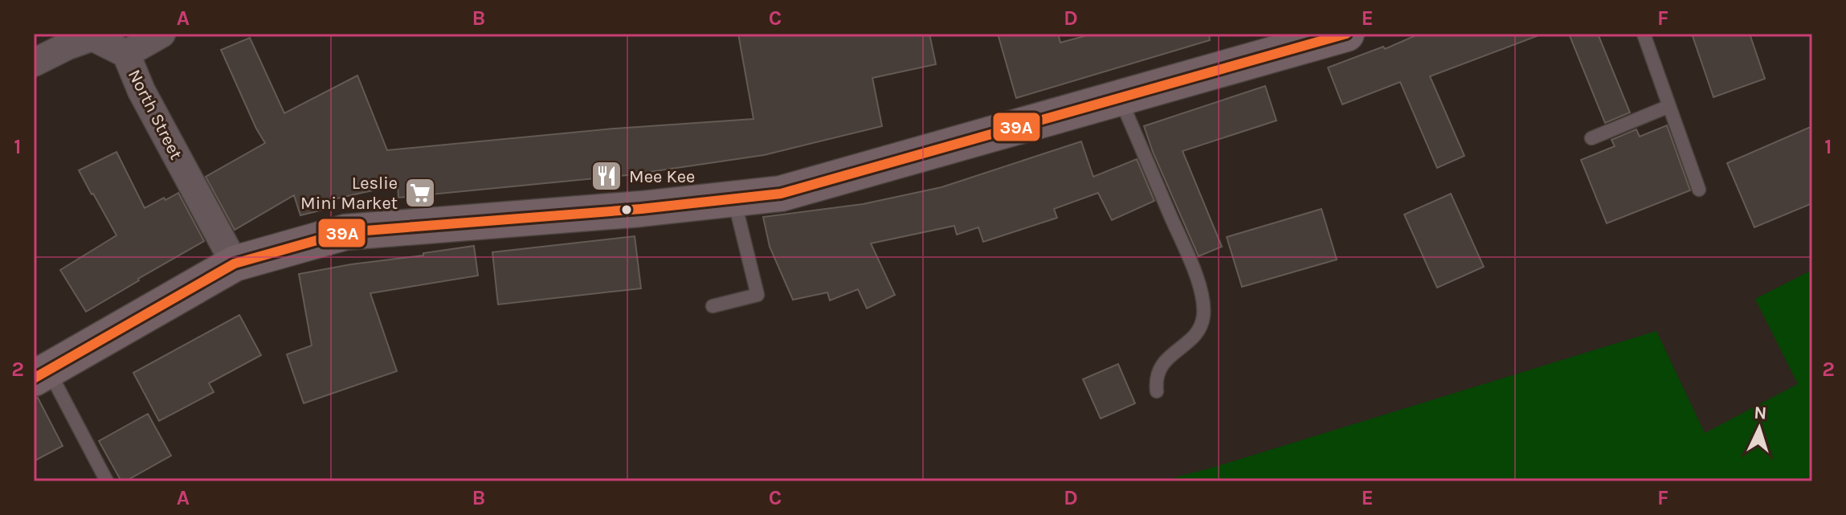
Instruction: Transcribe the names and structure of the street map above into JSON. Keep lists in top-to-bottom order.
{
  "streets": {
    "street": ["North Street"]
  },
  "places": {
    "restaurant": ["Mee Kee"],
    "supermarket": ["Leslie Mini Market"]
  },
  "lines": ["transit line 39A"],
  "north": "top",
  "grid": {
    "columns": [
      "A",
      "B",
      "C",
      "D",
      "E",
      "F"
    ],
    "rows": ["1", "2"]
  }
}
